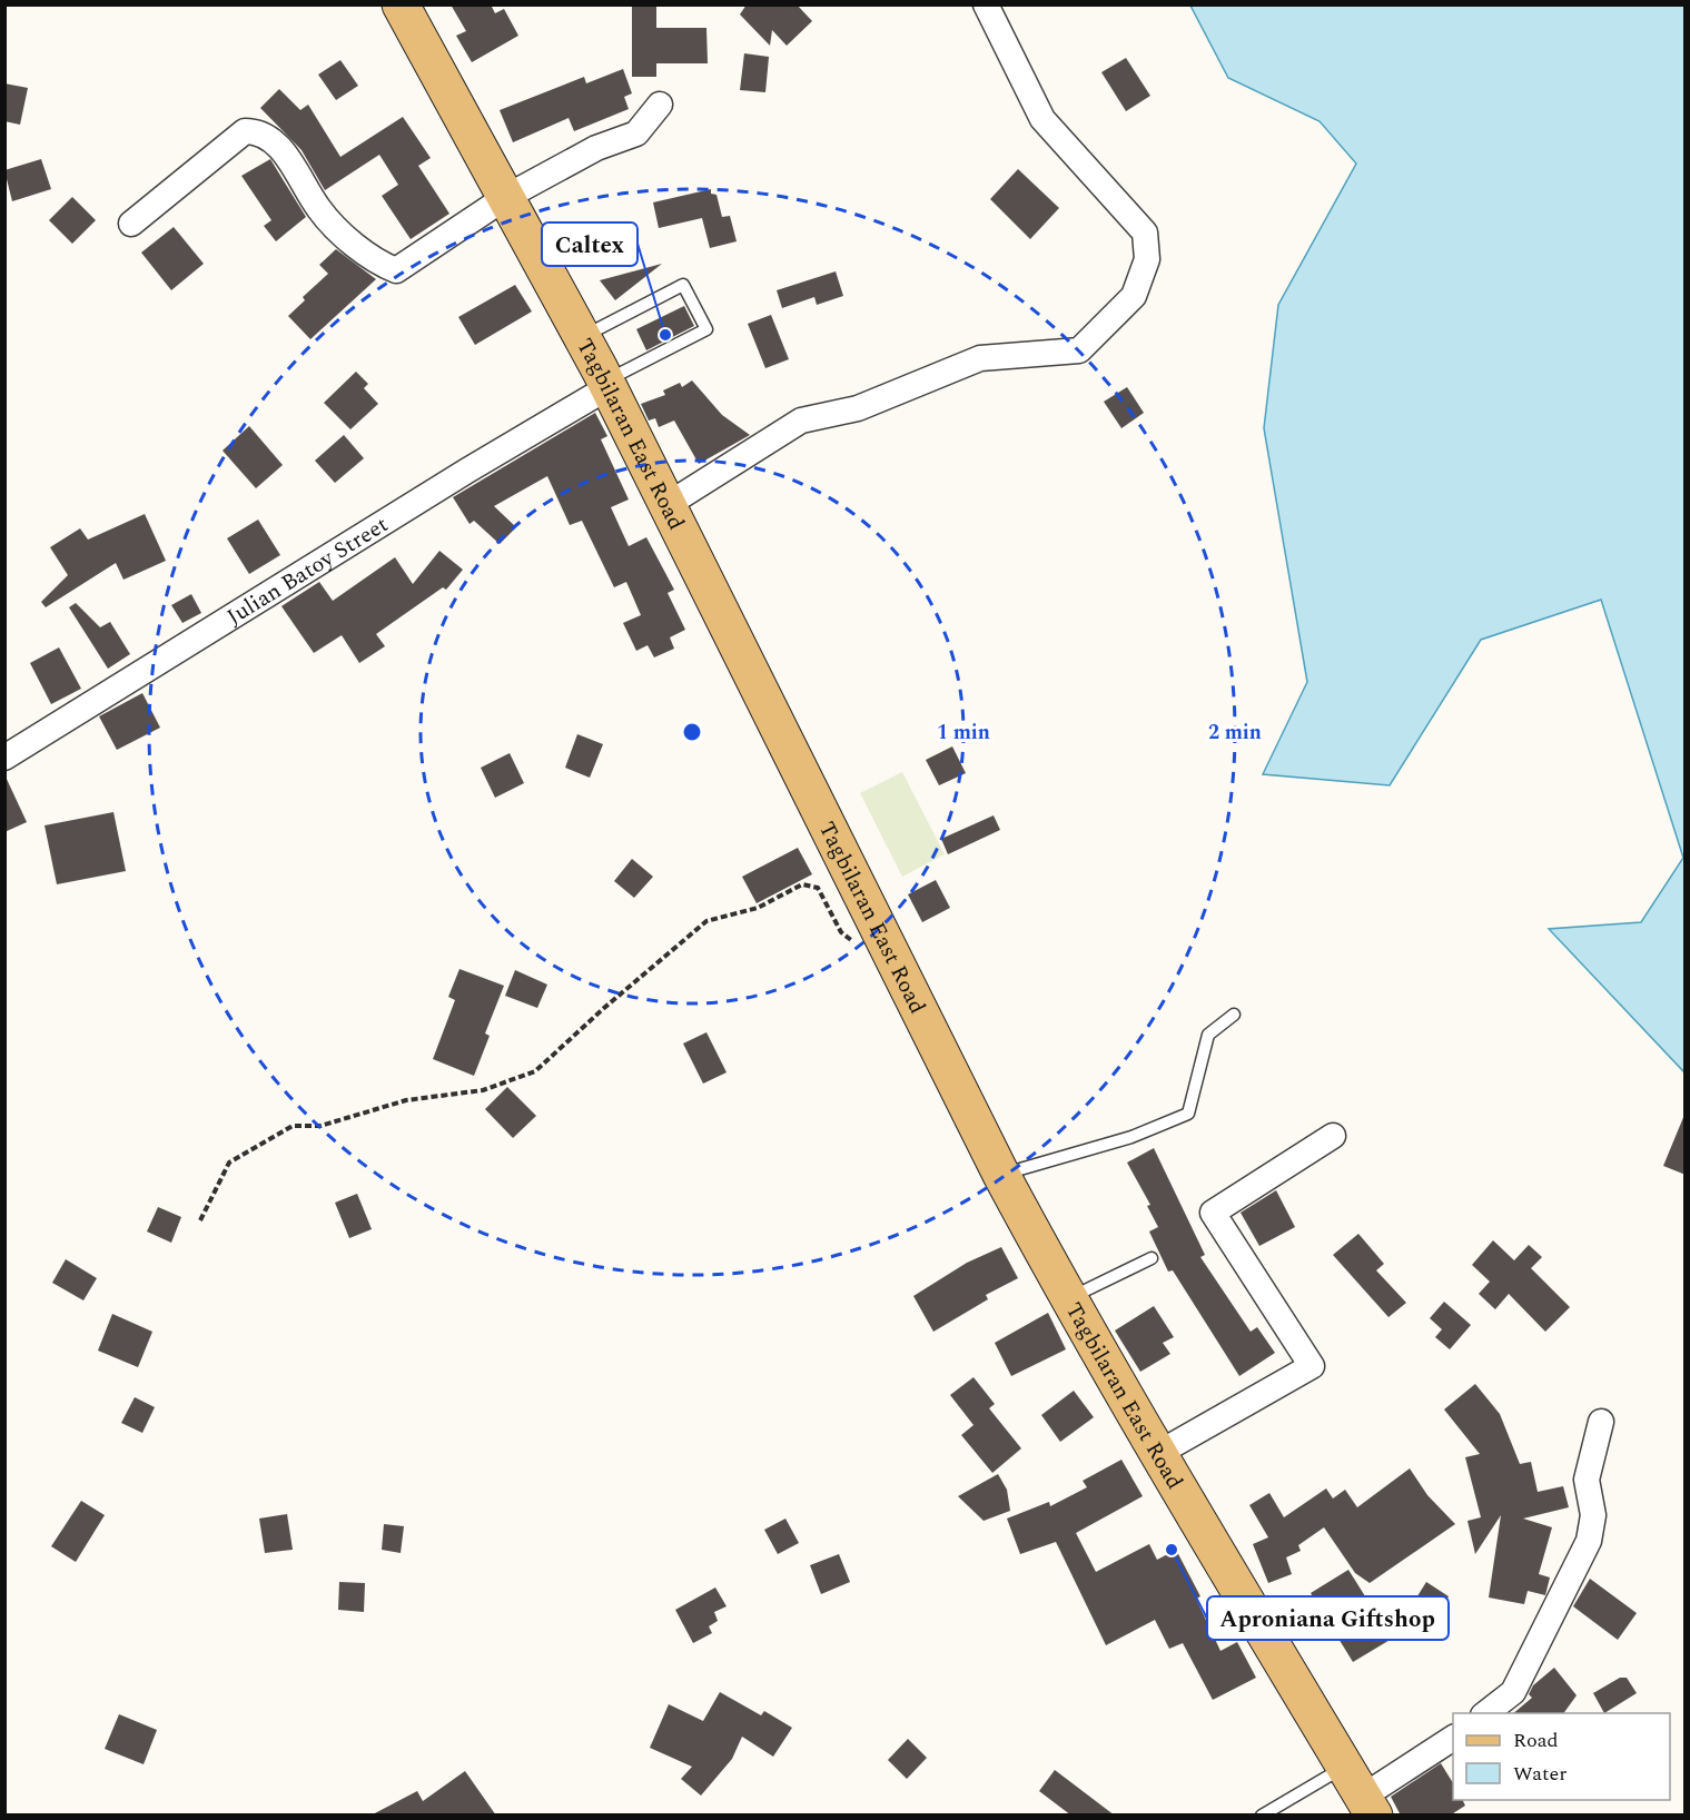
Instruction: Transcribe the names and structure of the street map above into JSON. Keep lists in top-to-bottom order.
{
  "streets": {
    "main road": ["Tagbilaran East Road"],
    "street": ["Julian Batoy Street"]
  },
  "crossings": [
    ["Tagbilaran East Road", "Julian Batoy Street"]
  ],
  "places": ["Caltex", "Aproniana Giftshop"],
  "legend": ["Road", "Water"],
  "rings": ["1 min", "2 min"]
}
